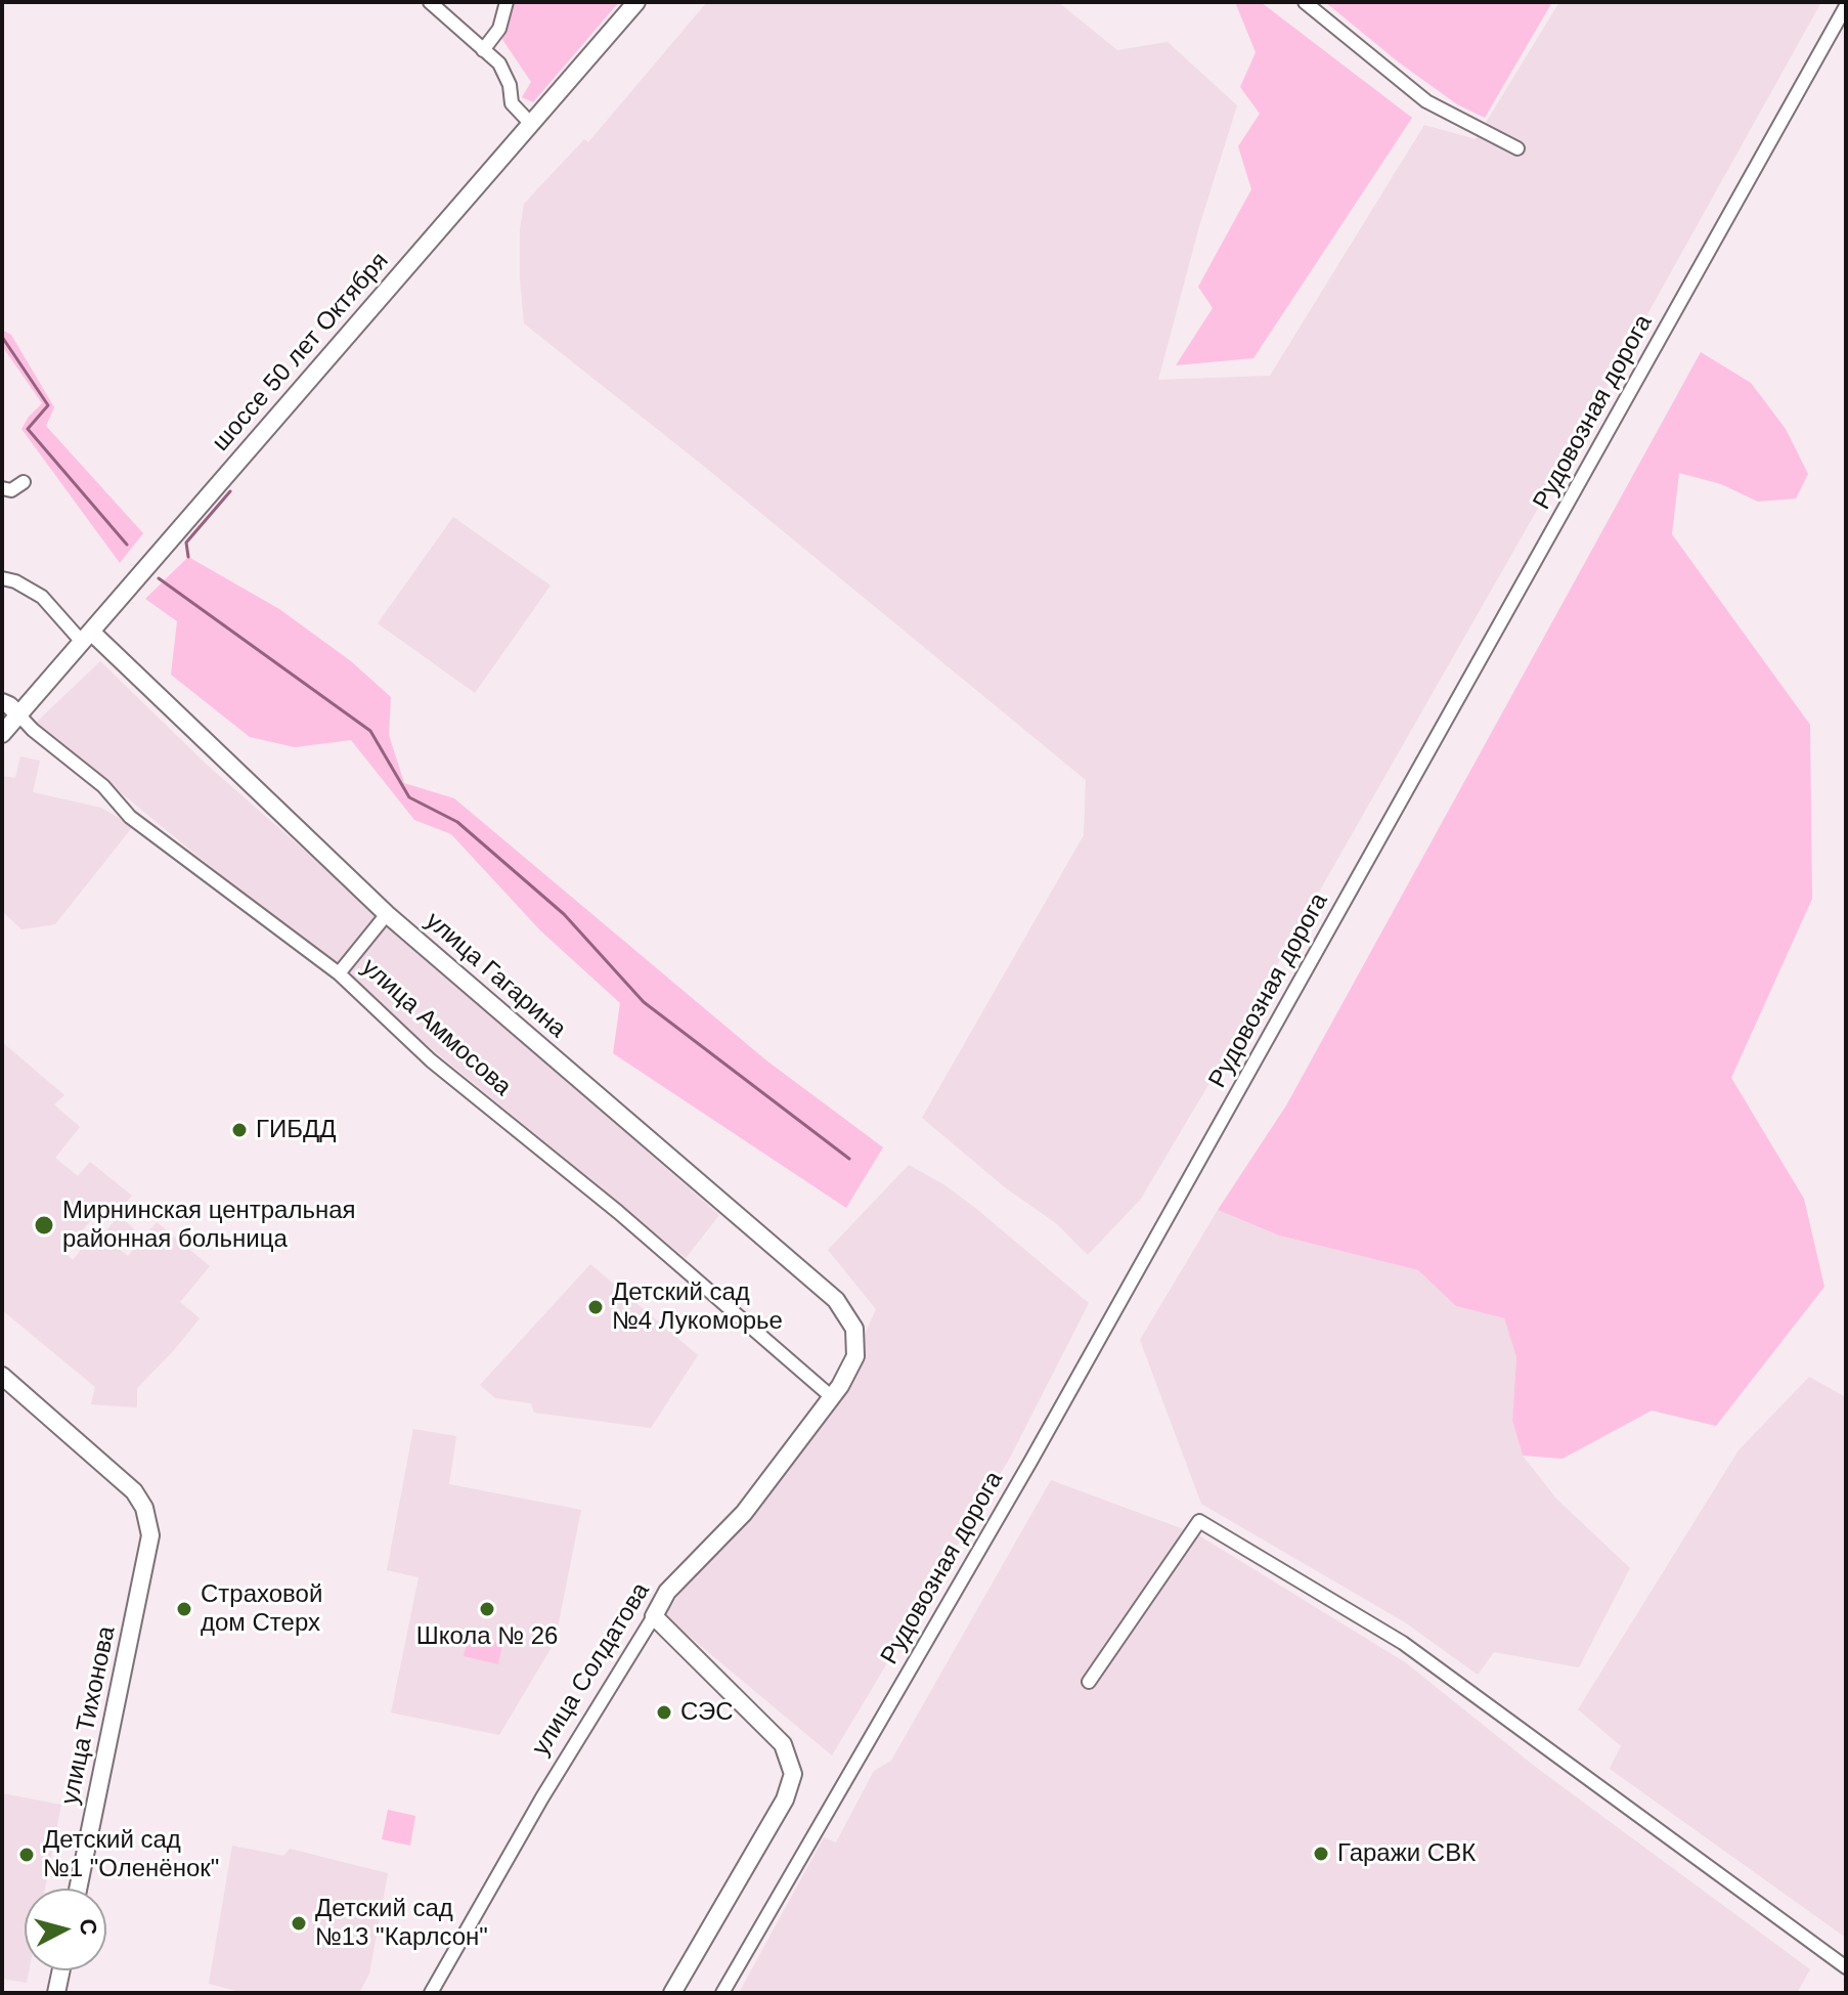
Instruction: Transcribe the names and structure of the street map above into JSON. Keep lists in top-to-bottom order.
{
  "streets": {
    "street": [
      "шоссе 50 лет Октября",
      "Рудовозная дорога",
      "улица Гагарина",
      "улица Аммосова",
      "улица Солдатова",
      "улица Тихонова"
    ]
  },
  "crossings": [
    ["шоссе 50 лет Октября", "улица Гагарина"],
    ["шоссе 50 лет Октября", "улица Аммосова"],
    ["улица Гагарина", "улица Солдатова"],
    ["улица Аммосова", "улица Солдатова"]
  ],
  "places": [
    "ГИБДД",
    "Мирнинская центральная районная больница",
    "Детский сад №4 Лукоморье",
    "Страховой дом Стерх",
    "Школа № 26",
    "СЭС",
    "Гаражи СВК",
    "Детский сад №1 \"Оленёнок\"",
    "Детский сад №13 \"Карлсон\""
  ],
  "north": "right"
}
